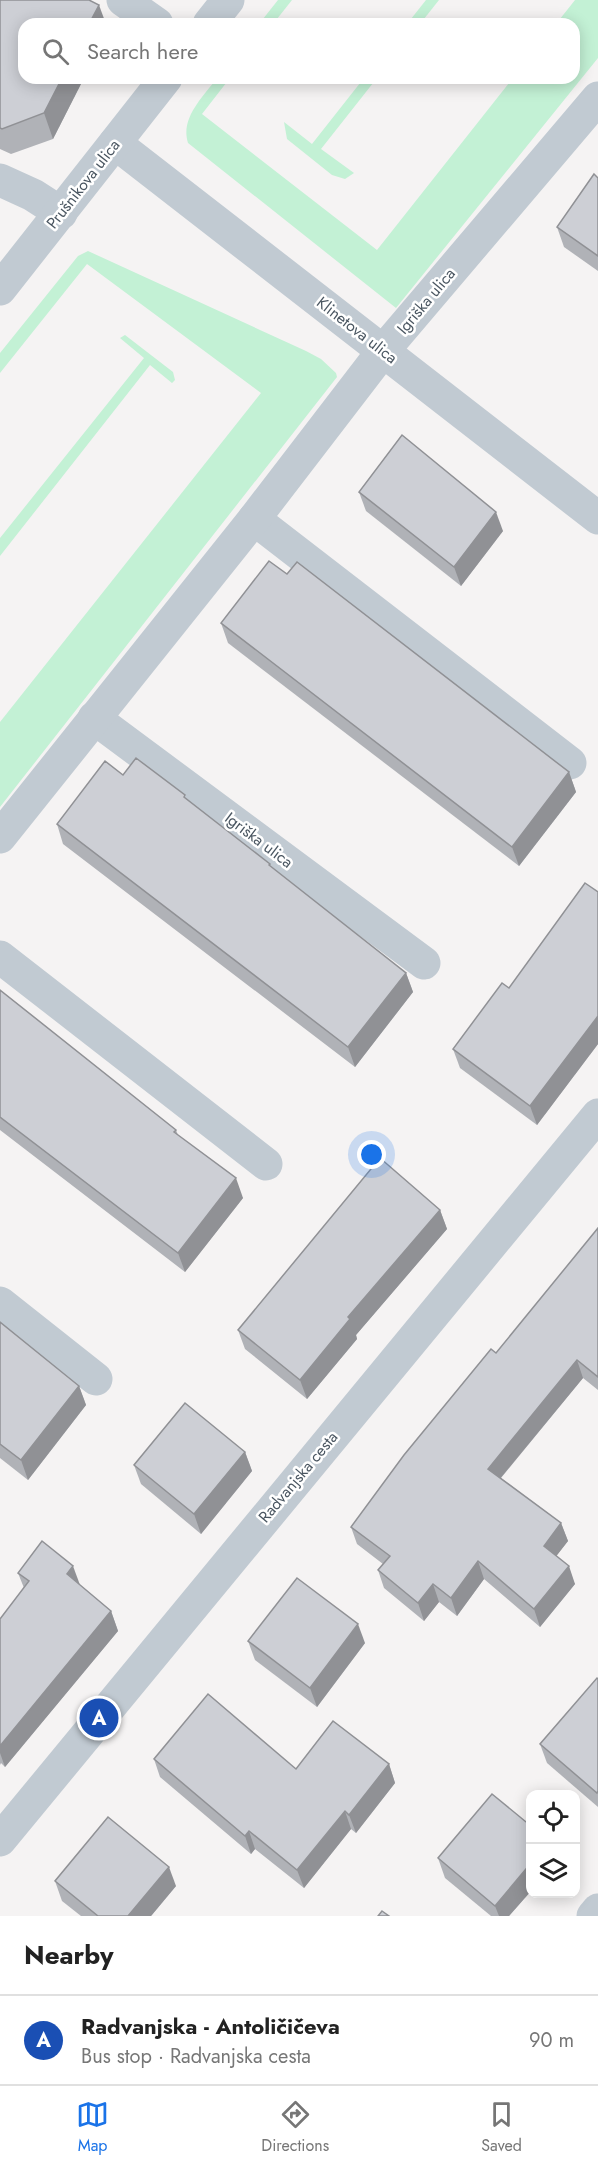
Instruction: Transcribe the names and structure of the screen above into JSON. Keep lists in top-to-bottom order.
{
  "streets": {
    "street": [
      "Prušnikova ulica",
      "Igriška ulica",
      "Klinetova ulica",
      "Radvanjska cesta"
    ]
  },
  "crossings": [
    ["Prušnikova ulica", "Klinetova ulica"],
    ["Igriška ulica", "Klinetova ulica"]
  ],
  "page": {
    "search": "Search here",
    "pins": "A",
    "heading": "Nearby",
    "list": [
      {
        "mark": "A",
        "name": "Radvanjska - Antoličičeva",
        "note": "Bus stop · Radvanjska cesta",
        "value": "90 m"
      }
    ],
    "nav": ["Map", "Directions", "Saved"]
  }
}
